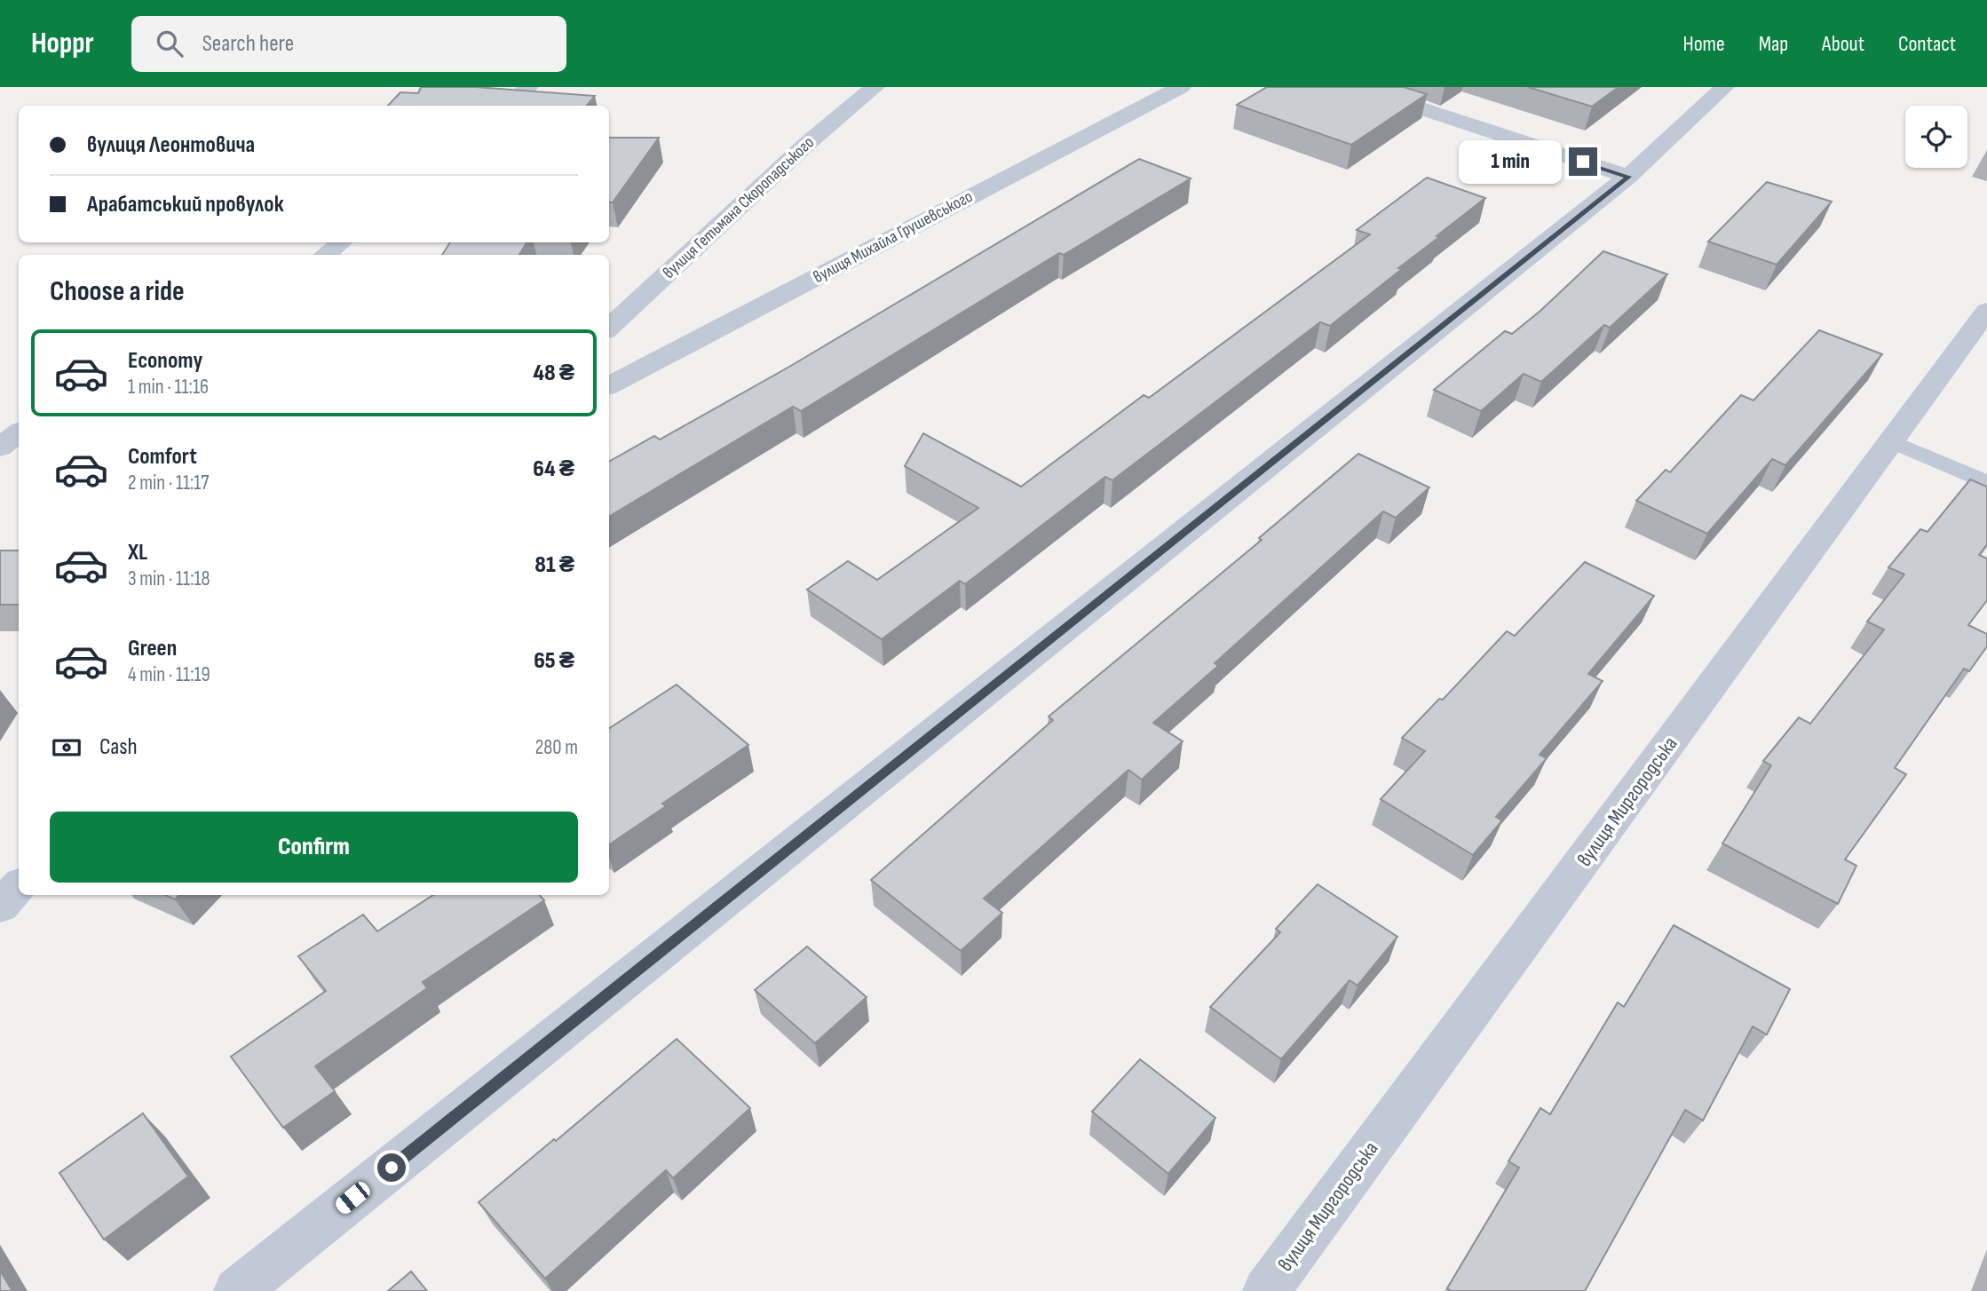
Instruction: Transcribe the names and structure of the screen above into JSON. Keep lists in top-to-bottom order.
{
  "streets": {
    "street": ["вулиця Гетьмана Скоропадського", "вулиця Михайла Грушевського", "вулиця Миргородська"]
  },
  "page": {
    "header": "Hoppr",
    "search": "Search here",
    "nav": [
      "Home",
      "Map",
      "About",
      "Contact"
    ],
    "banner": ["вулиця Леонтовича", "Арабатський провулок"],
    "bubble": "1 min",
    "heading": "Choose a ride",
    "list": [
      {
        "name": "Economy",
        "note": "1 min · 11:16",
        "value": "48 ₴"
      },
      {
        "name": "Comfort",
        "note": "2 min · 11:17",
        "value": "64 ₴"
      },
      {
        "name": "XL",
        "note": "3 min · 11:18",
        "value": "81 ₴"
      },
      {
        "name": "Green",
        "note": "4 min · 11:19",
        "value": "65 ₴"
      }
    ],
    "pay": ["Cash", "280 m"],
    "buttons": "Confirm"
  }
}
